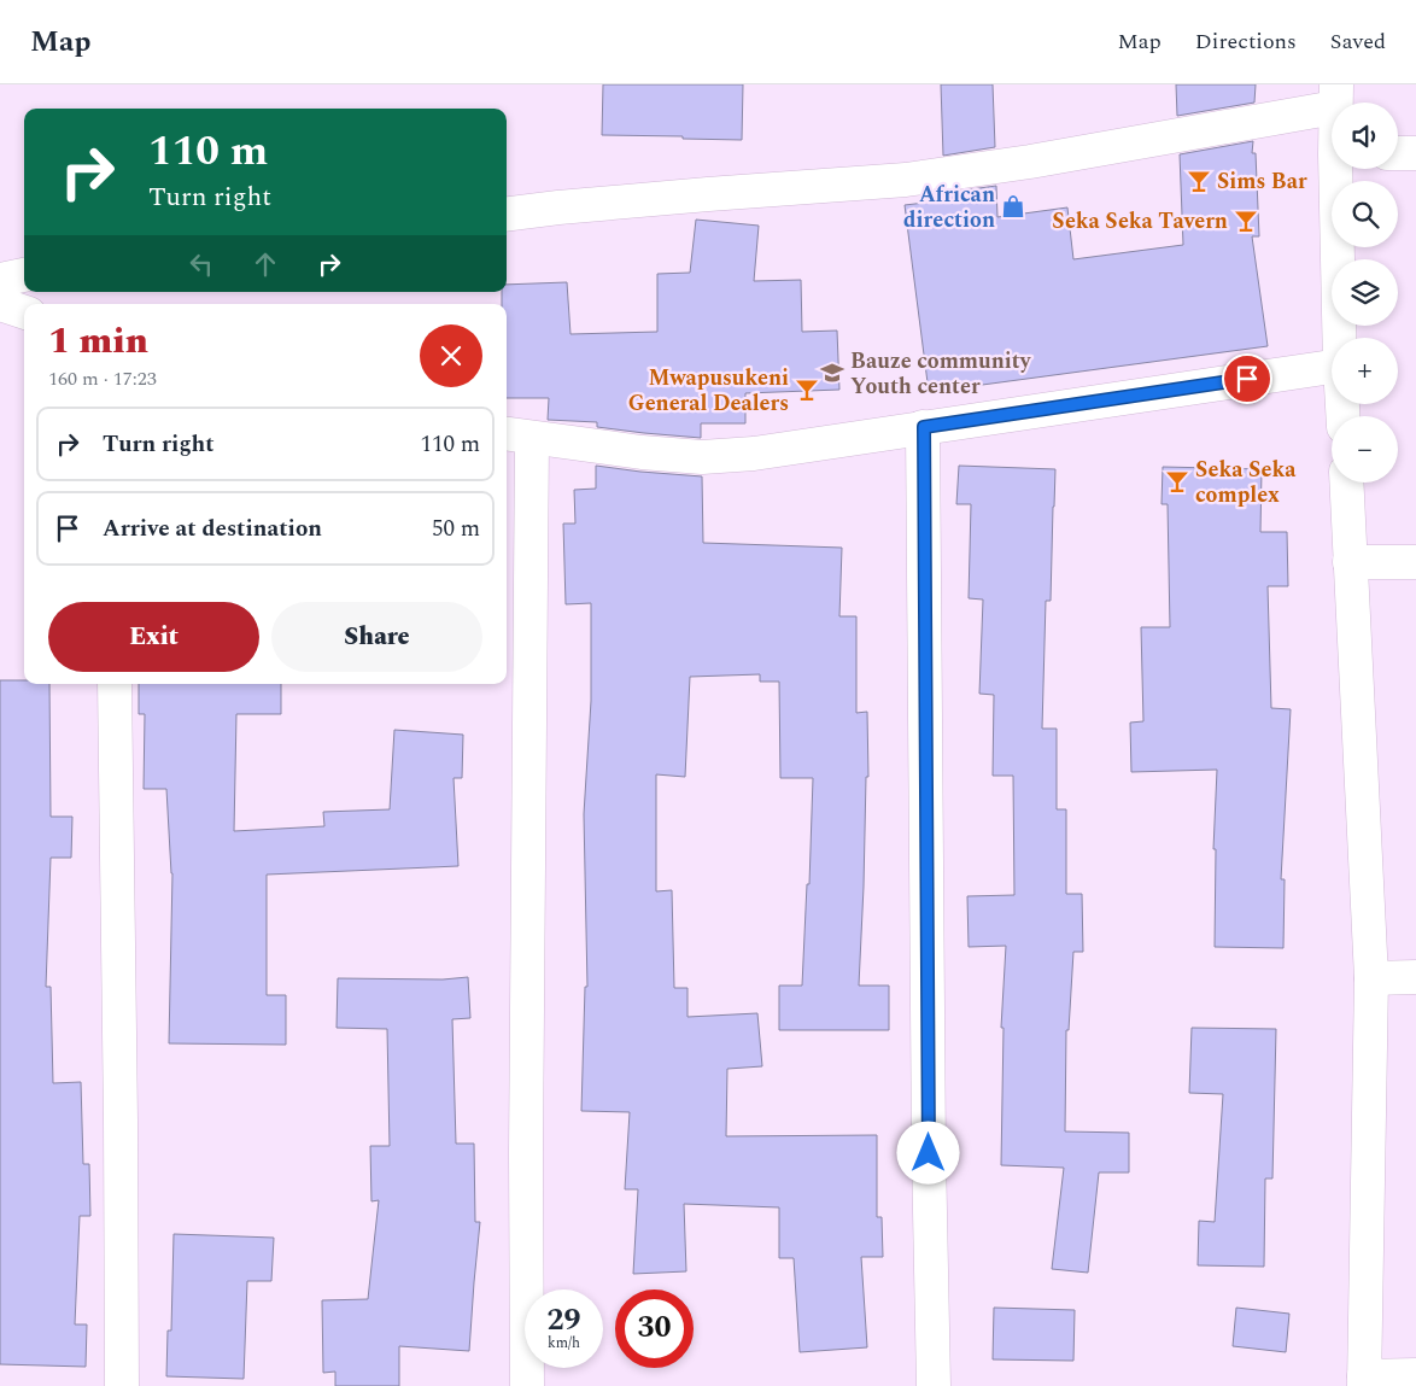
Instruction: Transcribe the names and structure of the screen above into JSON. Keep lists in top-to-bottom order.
{
  "places": {
    "bar": [
      "Sims Bar",
      "Seka Seka Tavern",
      "Mwapusukeni General Dealers",
      "Seka Seka complex"
    ],
    "shop": ["African direction"],
    "school or university": ["Bauze community Youth center"]
  },
  "page": {
    "header": "Map",
    "nav": ["Map", "Directions", "Saved"],
    "map_buttons": ["+", "−"],
    "turn": ["110 m", "Turn right"],
    "heading": ["1 min", "160 m · 17:23"],
    "list": [
      {
        "name": "Turn right",
        "value": "110 m"
      },
      {
        "name": "Arrive at destination",
        "value": "50 m"
      }
    ],
    "buttons": ["Exit", "Share"],
    "speed": "29 km/h",
    "limit": "30"
  }
}
